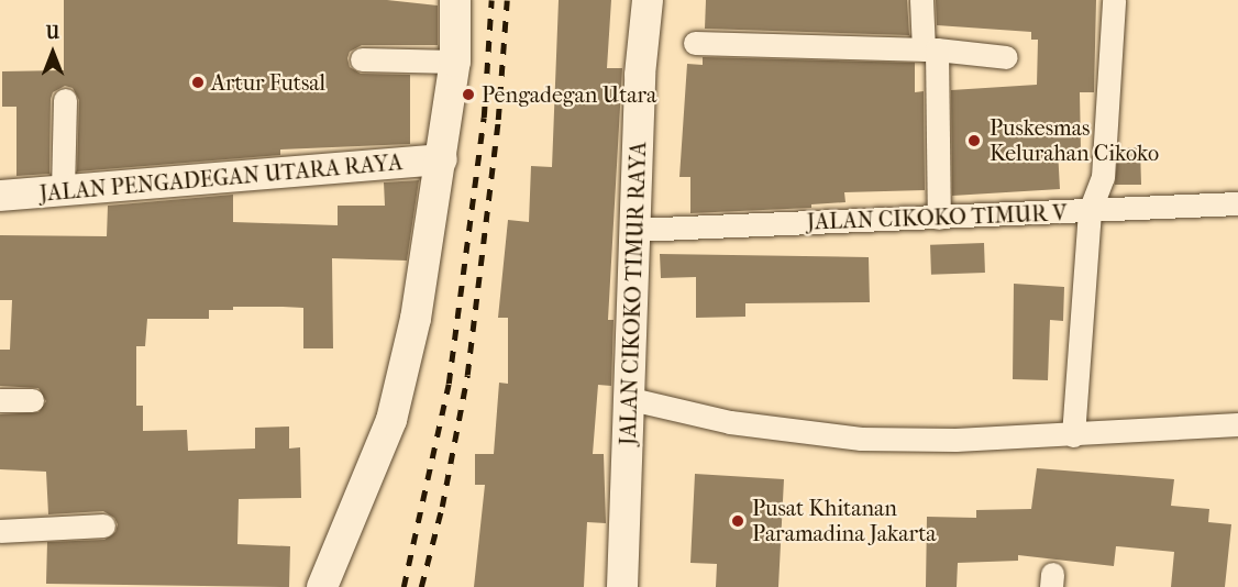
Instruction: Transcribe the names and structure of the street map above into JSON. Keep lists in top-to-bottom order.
{
  "streets": {
    "street": ["JALAN PENGADEGAN UTARA RAYA", "JALAN CIKOKO TIMUR V", "JALAN CIKOKO TIMUR RAYA"]
  },
  "crossings": [
    ["JALAN CIKOKO TIMUR V", "JALAN CIKOKO TIMUR RAYA"]
  ],
  "places": [
    "Artur Futsal",
    "Pengadegan Utara",
    "Puskesmas Kelurahan Cikoko",
    "Pusat Khitanan Paramadina Jakarta"
  ],
  "north": "top"
}
